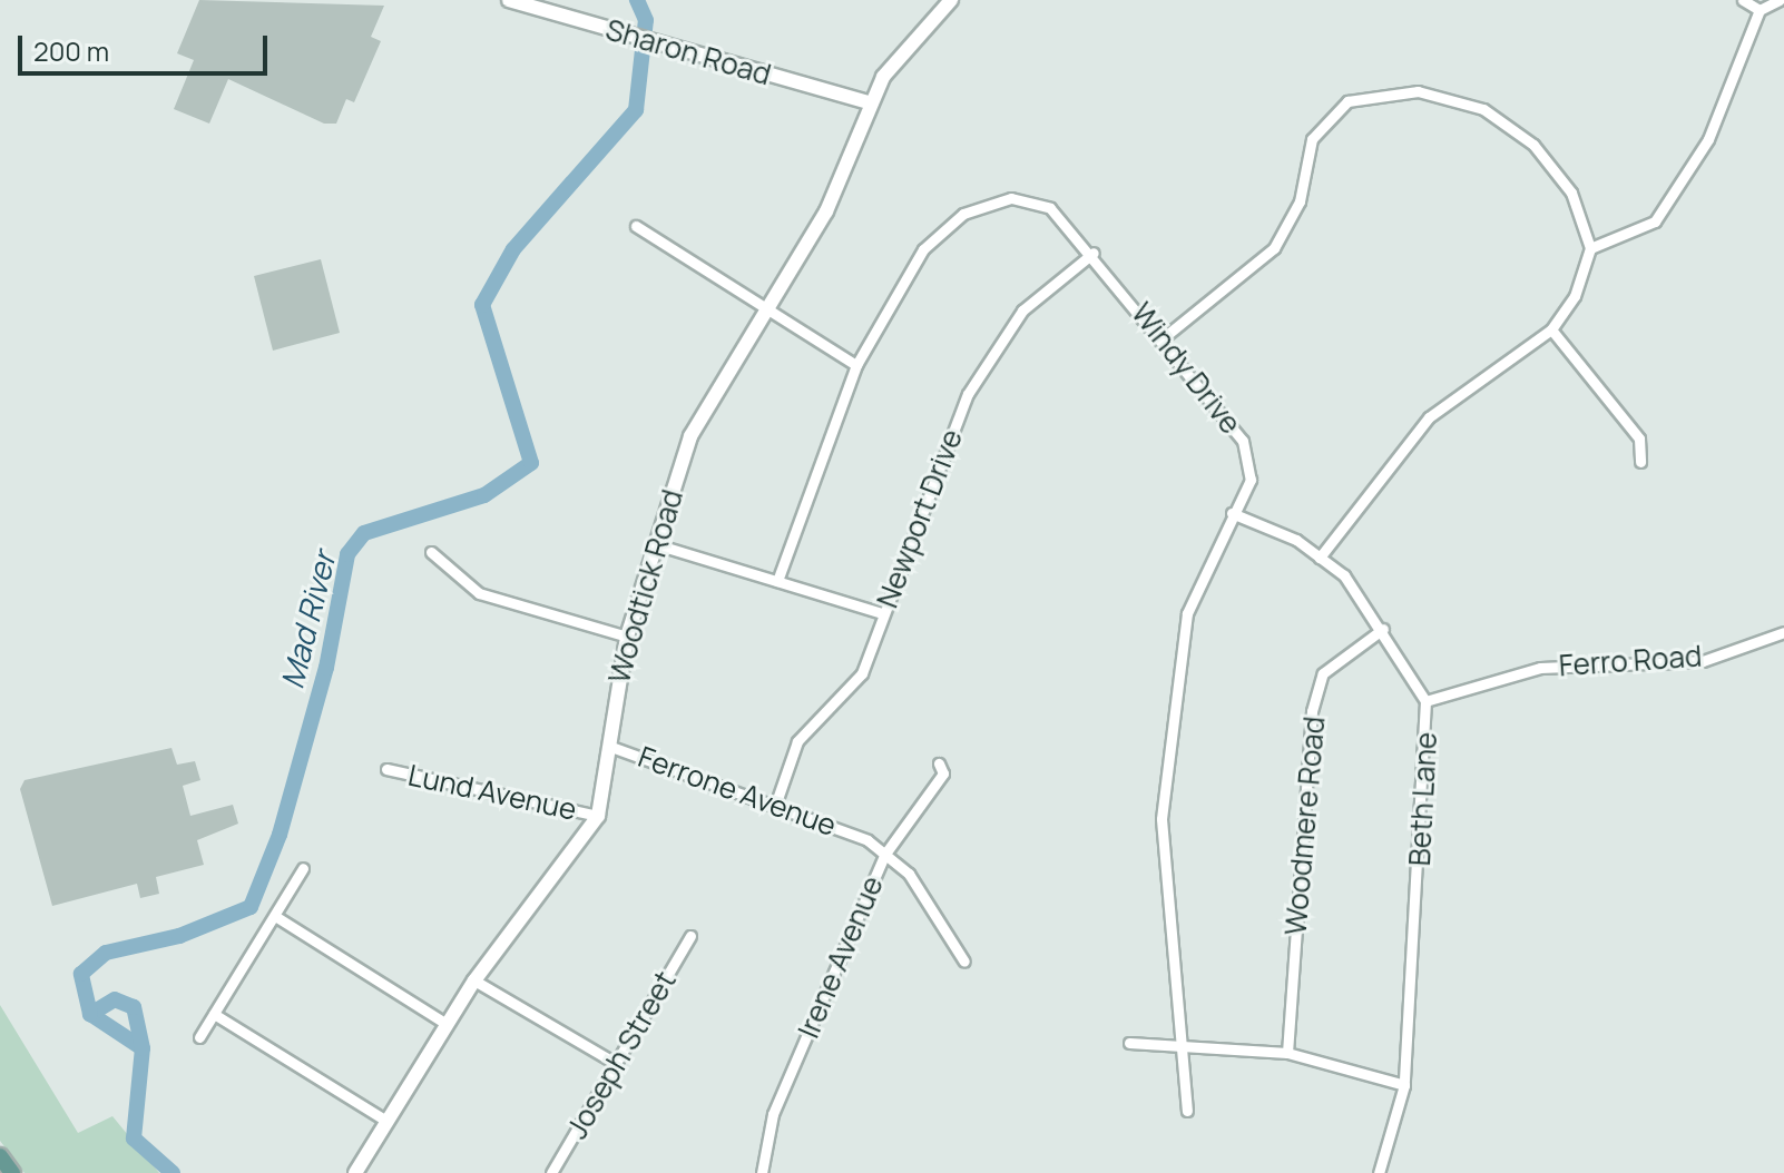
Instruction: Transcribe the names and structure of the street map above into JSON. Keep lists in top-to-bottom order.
{
  "streets": {
    "main road": ["Sharon Road", "Woodtick Road"],
    "street": [
      "Windy Drive",
      "Newport Drive",
      "Ferro Road",
      "Ferrone Avenue",
      "Lund Avenue",
      "Beth Lane",
      "Woodmere Road",
      "Irene Avenue",
      "Joseph Street"
    ]
  },
  "crossings": [
    ["Sharon Road", "Woodtick Road"],
    ["Windy Drive", "Newport Drive"],
    ["Windy Drive", "Beth Lane"],
    ["Newport Drive", "Ferrone Avenue"],
    ["Woodtick Road", "Ferrone Avenue"],
    ["Woodtick Road", "Lund Avenue"],
    ["Ferro Road", "Beth Lane"],
    ["Ferrone Avenue", "Irene Avenue"],
    ["Beth Lane", "Woodmere Road"]
  ],
  "water": ["Mad River"],
  "scale_bar": "200 m"
}
